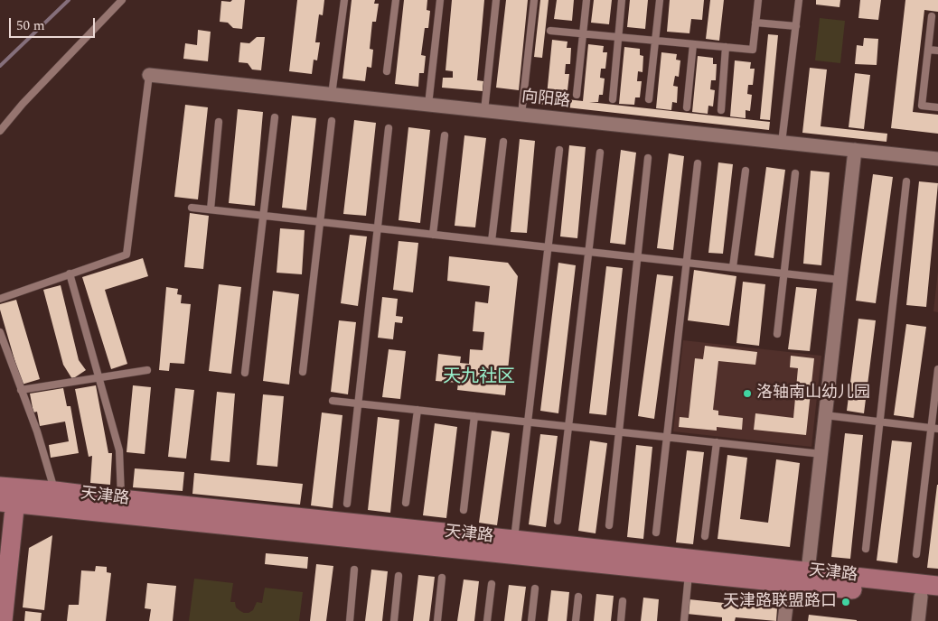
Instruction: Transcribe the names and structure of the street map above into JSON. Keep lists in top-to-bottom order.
{
  "streets": {
    "main road": ["天津路"],
    "street": ["向阳路"]
  },
  "districts": ["天九社区"],
  "places": ["洛轴南山幼儿园", "天津路联盟路口"],
  "scale_bar": "50 m"
}
